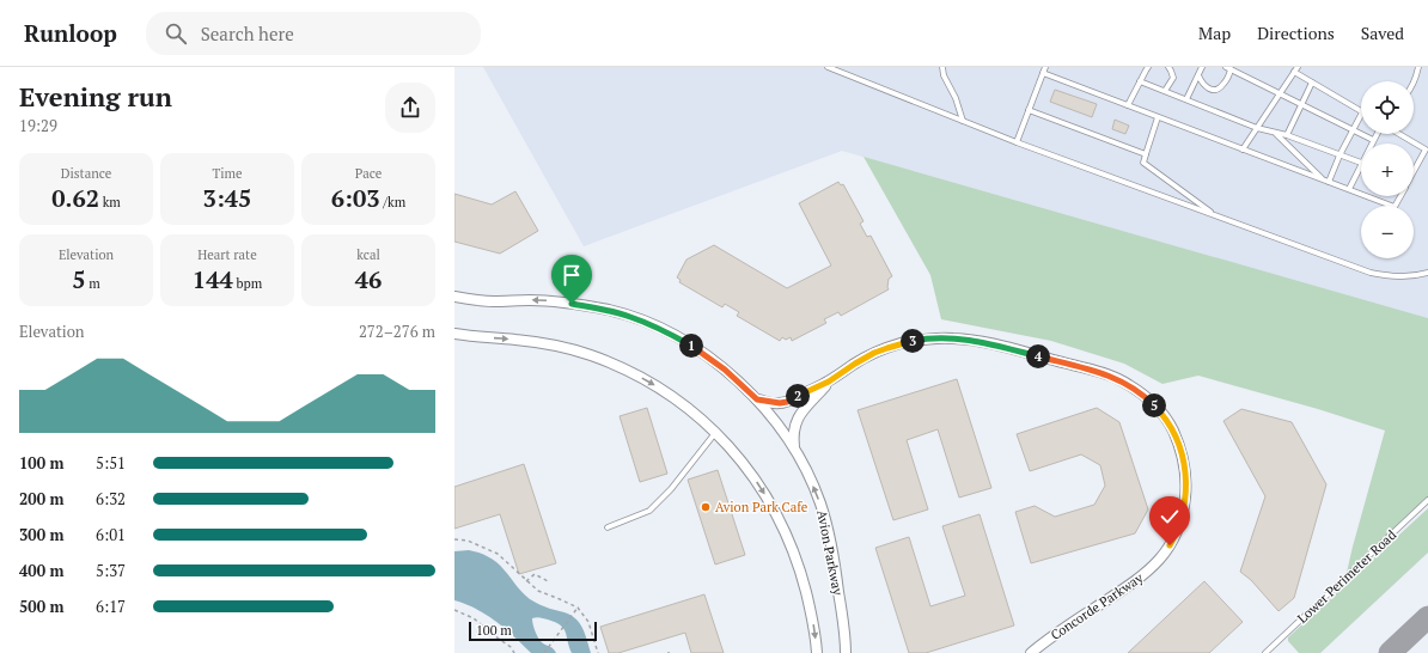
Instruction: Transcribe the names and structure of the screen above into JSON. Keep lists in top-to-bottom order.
{
  "streets": {
    "street": ["Avion Parkway", "Concorde Parkway"],
    "lane": ["Lower Perimeter Road"]
  },
  "crossings": [
    ["Avion Parkway", "Concorde Parkway"]
  ],
  "places": ["Avion Park Cafe"],
  "scale_bar": "100 m",
  "page": {
    "header": "Runloop",
    "search": "Search here",
    "nav": ["Map", "Directions", "Saved"],
    "heading": ["Evening run", "19:29"],
    "map_buttons": ["+", "−"],
    "stats": [
      ["Distance", "0.62 km"],
      ["Time", "3:45"],
      ["Pace", "6:03 /km"],
      ["Elevation", "5 m"],
      ["Heart rate", "144 bpm"],
      ["kcal", "46"]
    ],
    "chart": ["Elevation", "272–276 m"],
    "pins": [
      "3",
      "1",
      "4",
      "2",
      "5"
    ],
    "list": [
      {
        "name": "100 m",
        "note": "5:51"
      },
      {
        "name": "200 m",
        "note": "6:32"
      },
      {
        "name": "300 m",
        "note": "6:01"
      },
      {
        "name": "400 m",
        "note": "5:37"
      },
      {
        "name": "500 m",
        "note": "6:17"
      }
    ],
    "scale": "100 m"
  }
}
